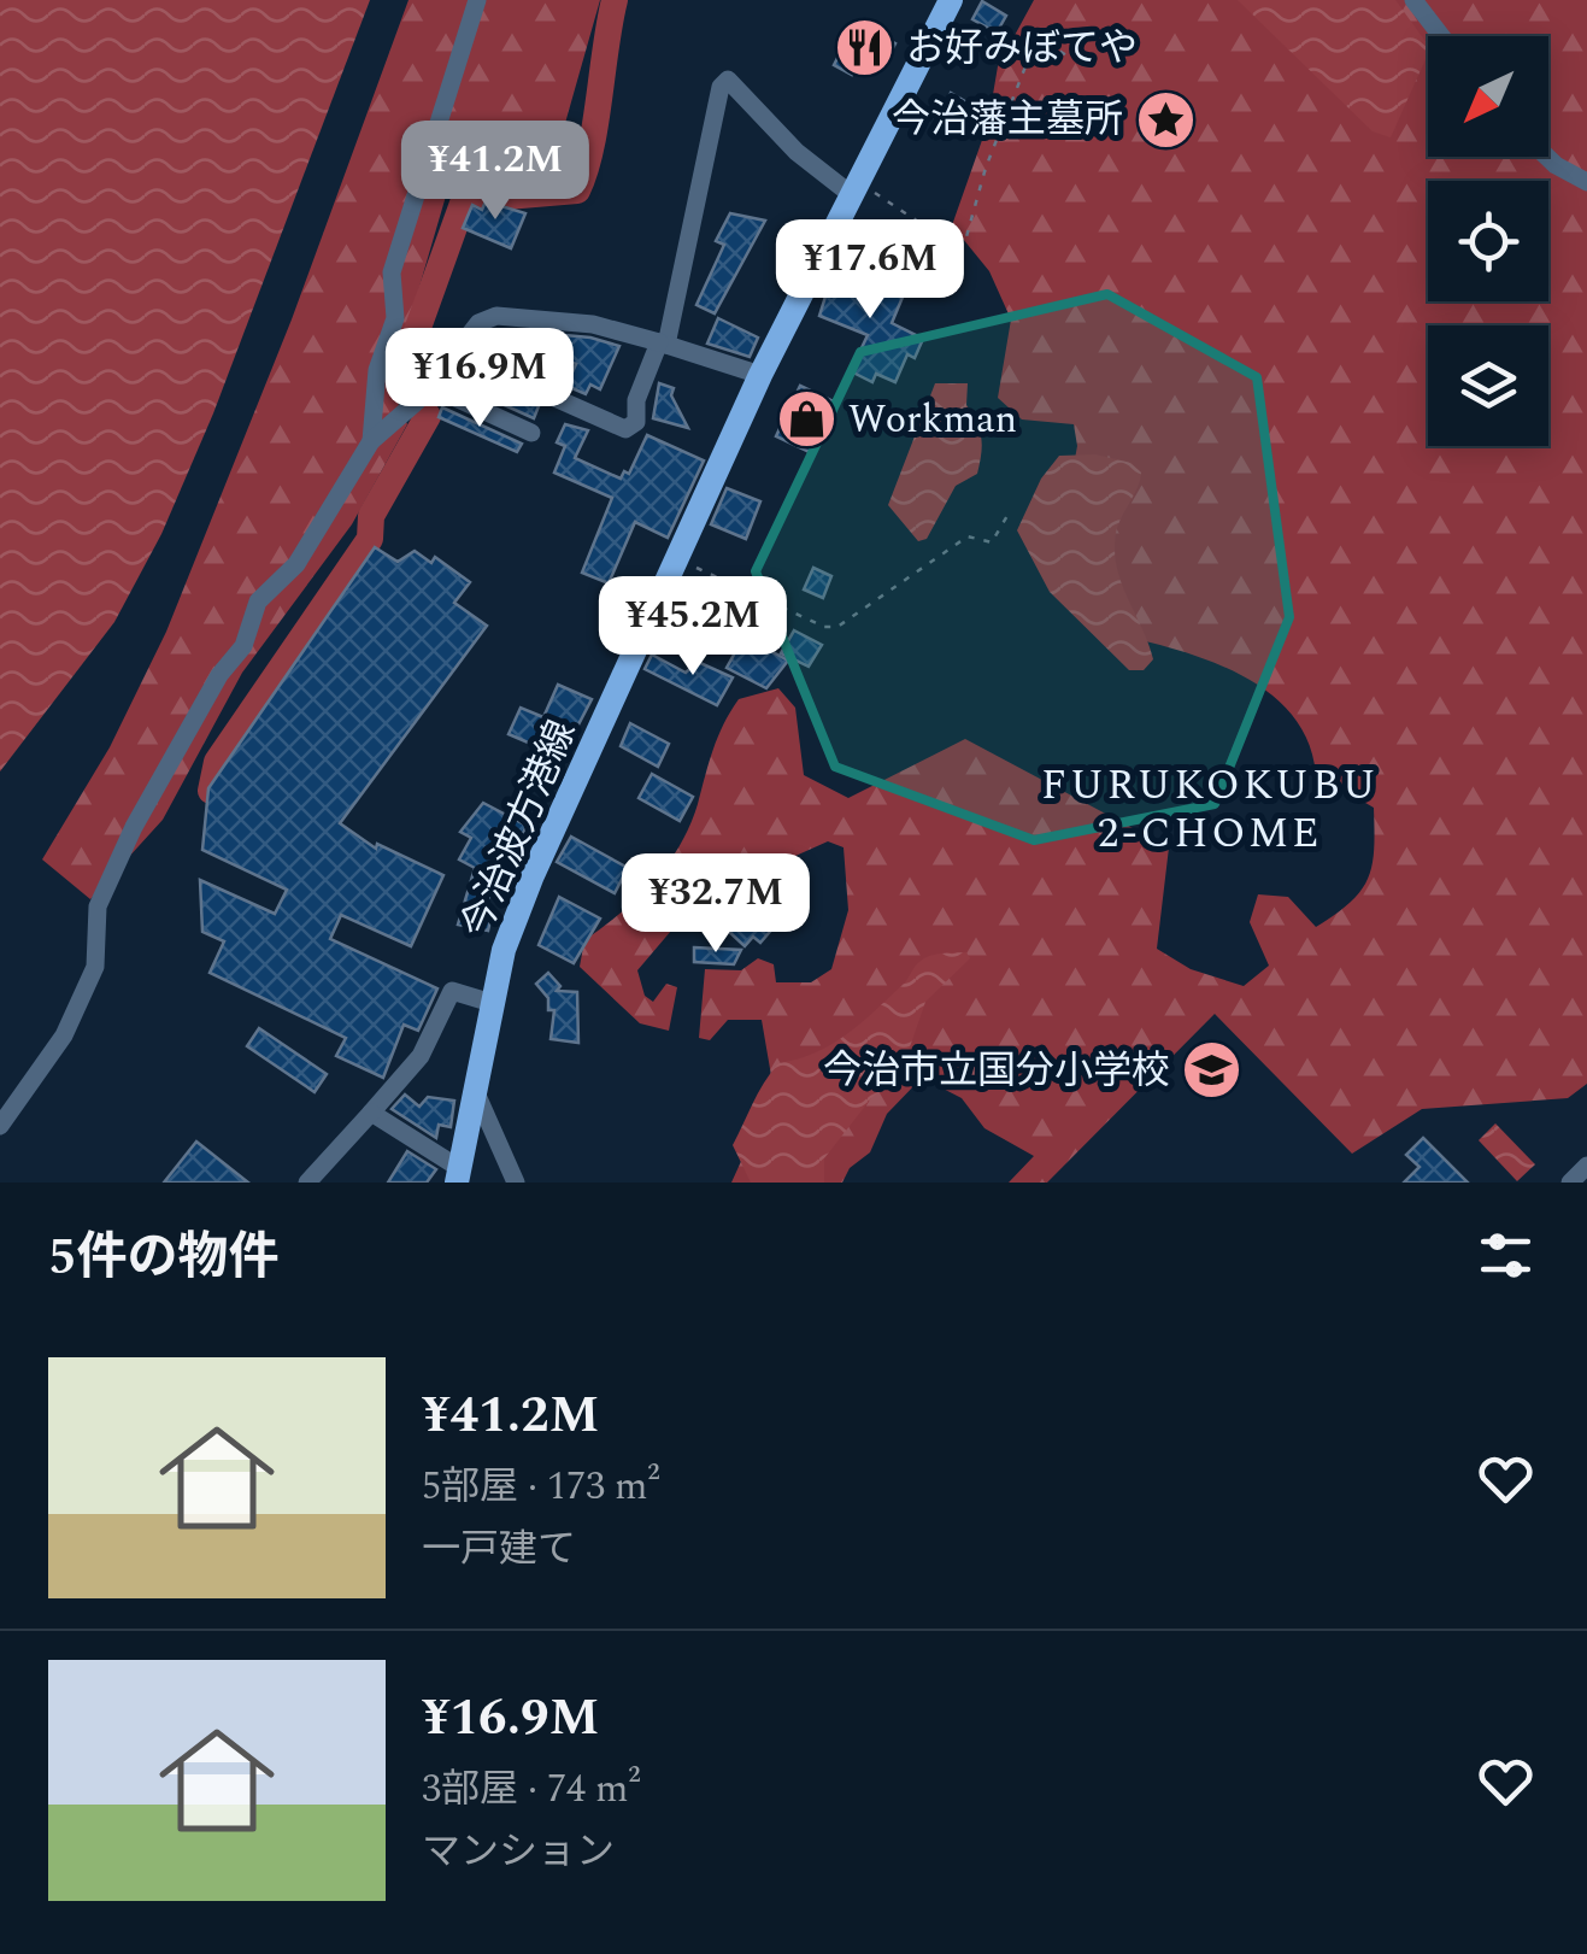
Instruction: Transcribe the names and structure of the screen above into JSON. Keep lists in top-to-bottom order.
{
  "streets": {
    "main road": ["今治波方港線"]
  },
  "districts": ["FURUKOKUBU 2-CHOME"],
  "places": {
    "restaurant": ["お好みぼてや"],
    "place": ["今治藩主墓所"],
    "shop": ["Workman"],
    "school or university": ["今治市立国分小学校"]
  },
  "north": "bottom left",
  "page": {
    "price": [
      "¥41.2M",
      "¥17.6M",
      "¥16.9M",
      "¥45.2M",
      "¥32.7M"
    ],
    "heading": "5件の物件",
    "list": [
      {
        "name": "¥41.2M",
        "note": "5部屋 · 173 m² · 一戸建て"
      },
      {
        "name": "¥16.9M",
        "note": "3部屋 · 74 m² · マンション"
      }
    ]
  }
}
